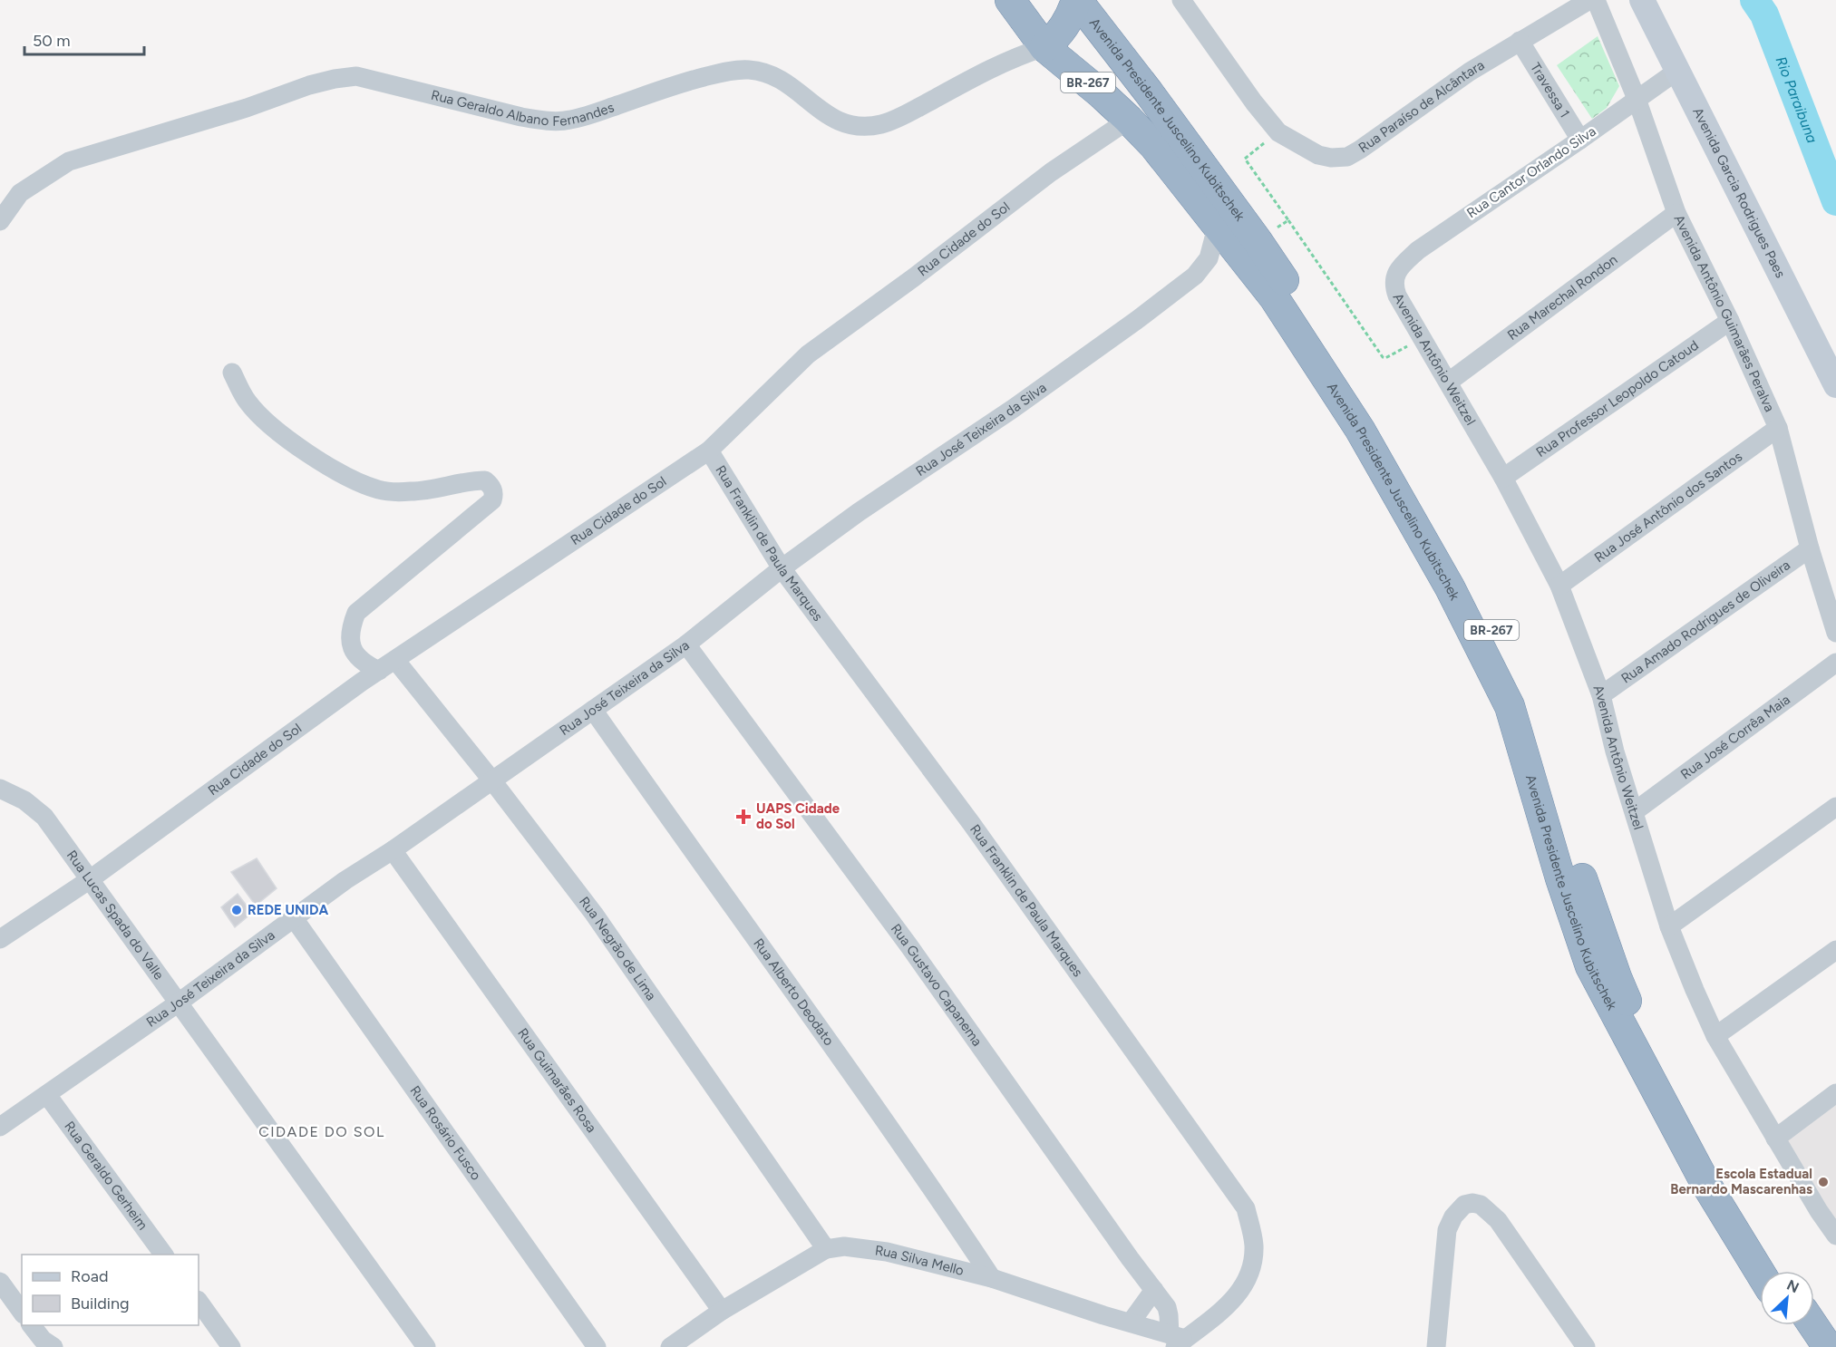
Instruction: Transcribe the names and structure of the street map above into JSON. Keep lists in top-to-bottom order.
{
  "streets": {
    "highway": ["BR-267", "Avenida Presidente Juscelino Kubitschek"],
    "main road": ["Avenida Garcia Rodrigues Paes"],
    "street": [
      "Travessa 1",
      "Rua Geraldo Albano Fernandes",
      "Rua Paraíso de Alcântara",
      "Rua Cantor Orlando Silva",
      "Rua Cidade do Sol",
      "Rua Marechal Rondon",
      "Avenida Antônio Guimarães Peralva",
      "Avenida Antônio Weitzel",
      "Rua Professor Leopoldo Catoud",
      "Rua José Teixeira da Silva",
      "Rua José Antônio dos Santos",
      "Rua Franklin de Paula Marques",
      "Rua Amado Rodrigues de Oliveira",
      "Rua José Corrêa Maia",
      "Rua Lucas Spada do Valle",
      "Rua Negrão de Lima",
      "Rua Gustavo Capanema",
      "Rua Alberto Deodato",
      "Rua Guimarães Rosa",
      "Rua Rosário Fusco",
      "Rua Geraldo Gerheim",
      "Rua Silva Mello"
    ]
  },
  "crossings": [
    ["Travessa 1", "Rua Paraíso de Alcântara"],
    ["Travessa 1", "Rua Cantor Orlando Silva"],
    ["Rua Geraldo Albano Fernandes", "Avenida Presidente Juscelino Kubitschek"],
    ["Avenida Presidente Juscelino Kubitschek", "Rua Cidade do Sol"],
    ["Avenida Presidente Juscelino Kubitschek", "Rua José Teixeira da Silva"],
    ["Rua Cantor Orlando Silva", "Avenida Garcia Rodrigues Paes"],
    ["Rua Cantor Orlando Silva", "Avenida Antônio Guimarães Peralva"],
    ["Rua Cantor Orlando Silva", "Avenida Antônio Weitzel"],
    ["Rua Cidade do Sol", "Rua Franklin de Paula Marques"],
    ["Rua Cidade do Sol", "Rua Lucas Spada do Valle"],
    ["Rua Cidade do Sol", "Rua Negrão de Lima"],
    ["Rua Marechal Rondon", "Avenida Antônio Guimarães Peralva"],
    ["Rua Marechal Rondon", "Avenida Antônio Weitzel"],
    ["Avenida Antônio Guimarães Peralva", "Rua Professor Leopoldo Catoud"],
    ["Avenida Antônio Guimarães Peralva", "Rua José Antônio dos Santos"],
    ["Avenida Antônio Guimarães Peralva", "Rua Amado Rodrigues de Oliveira"],
    ["Avenida Antônio Weitzel", "Rua Professor Leopoldo Catoud"],
    ["Avenida Antônio Weitzel", "Rua José Antônio dos Santos"],
    ["Avenida Antônio Weitzel", "Rua Amado Rodrigues de Oliveira"],
    ["Avenida Antônio Weitzel", "Rua José Corrêa Maia"],
    ["Rua José Teixeira da Silva", "Rua Franklin de Paula Marques"],
    ["Rua José Teixeira da Silva", "Rua Lucas Spada do Valle"],
    ["Rua José Teixeira da Silva", "Rua Negrão de Lima"],
    ["Rua José Teixeira da Silva", "Rua Gustavo Capanema"],
    ["Rua José Teixeira da Silva", "Rua Alberto Deodato"],
    ["Rua José Teixeira da Silva", "Rua Guimarães Rosa"],
    ["Rua José Teixeira da Silva", "Rua Rosário Fusco"],
    ["Rua José Teixeira da Silva", "Rua Geraldo Gerheim"],
    ["Rua Franklin de Paula Marques", "Rua Gustavo Capanema"],
    ["Rua Franklin de Paula Marques", "Rua Silva Mello"],
    ["Rua Negrão de Lima", "Rua Silva Mello"],
    ["Rua Gustavo Capanema", "Rua Silva Mello"],
    ["Rua Alberto Deodato", "Rua Silva Mello"]
  ],
  "districts": ["CIDADE DO SOL"],
  "water": ["Rio Paraibuna"],
  "places": {
    "health": ["UAPS Cidade do Sol"],
    "other": ["REDE UNIDA", "Escola Estadual Bernardo Mascarenhas"]
  },
  "legend": ["Road", "Building"],
  "scale_bar": "50 m",
  "north": "top right"
}
